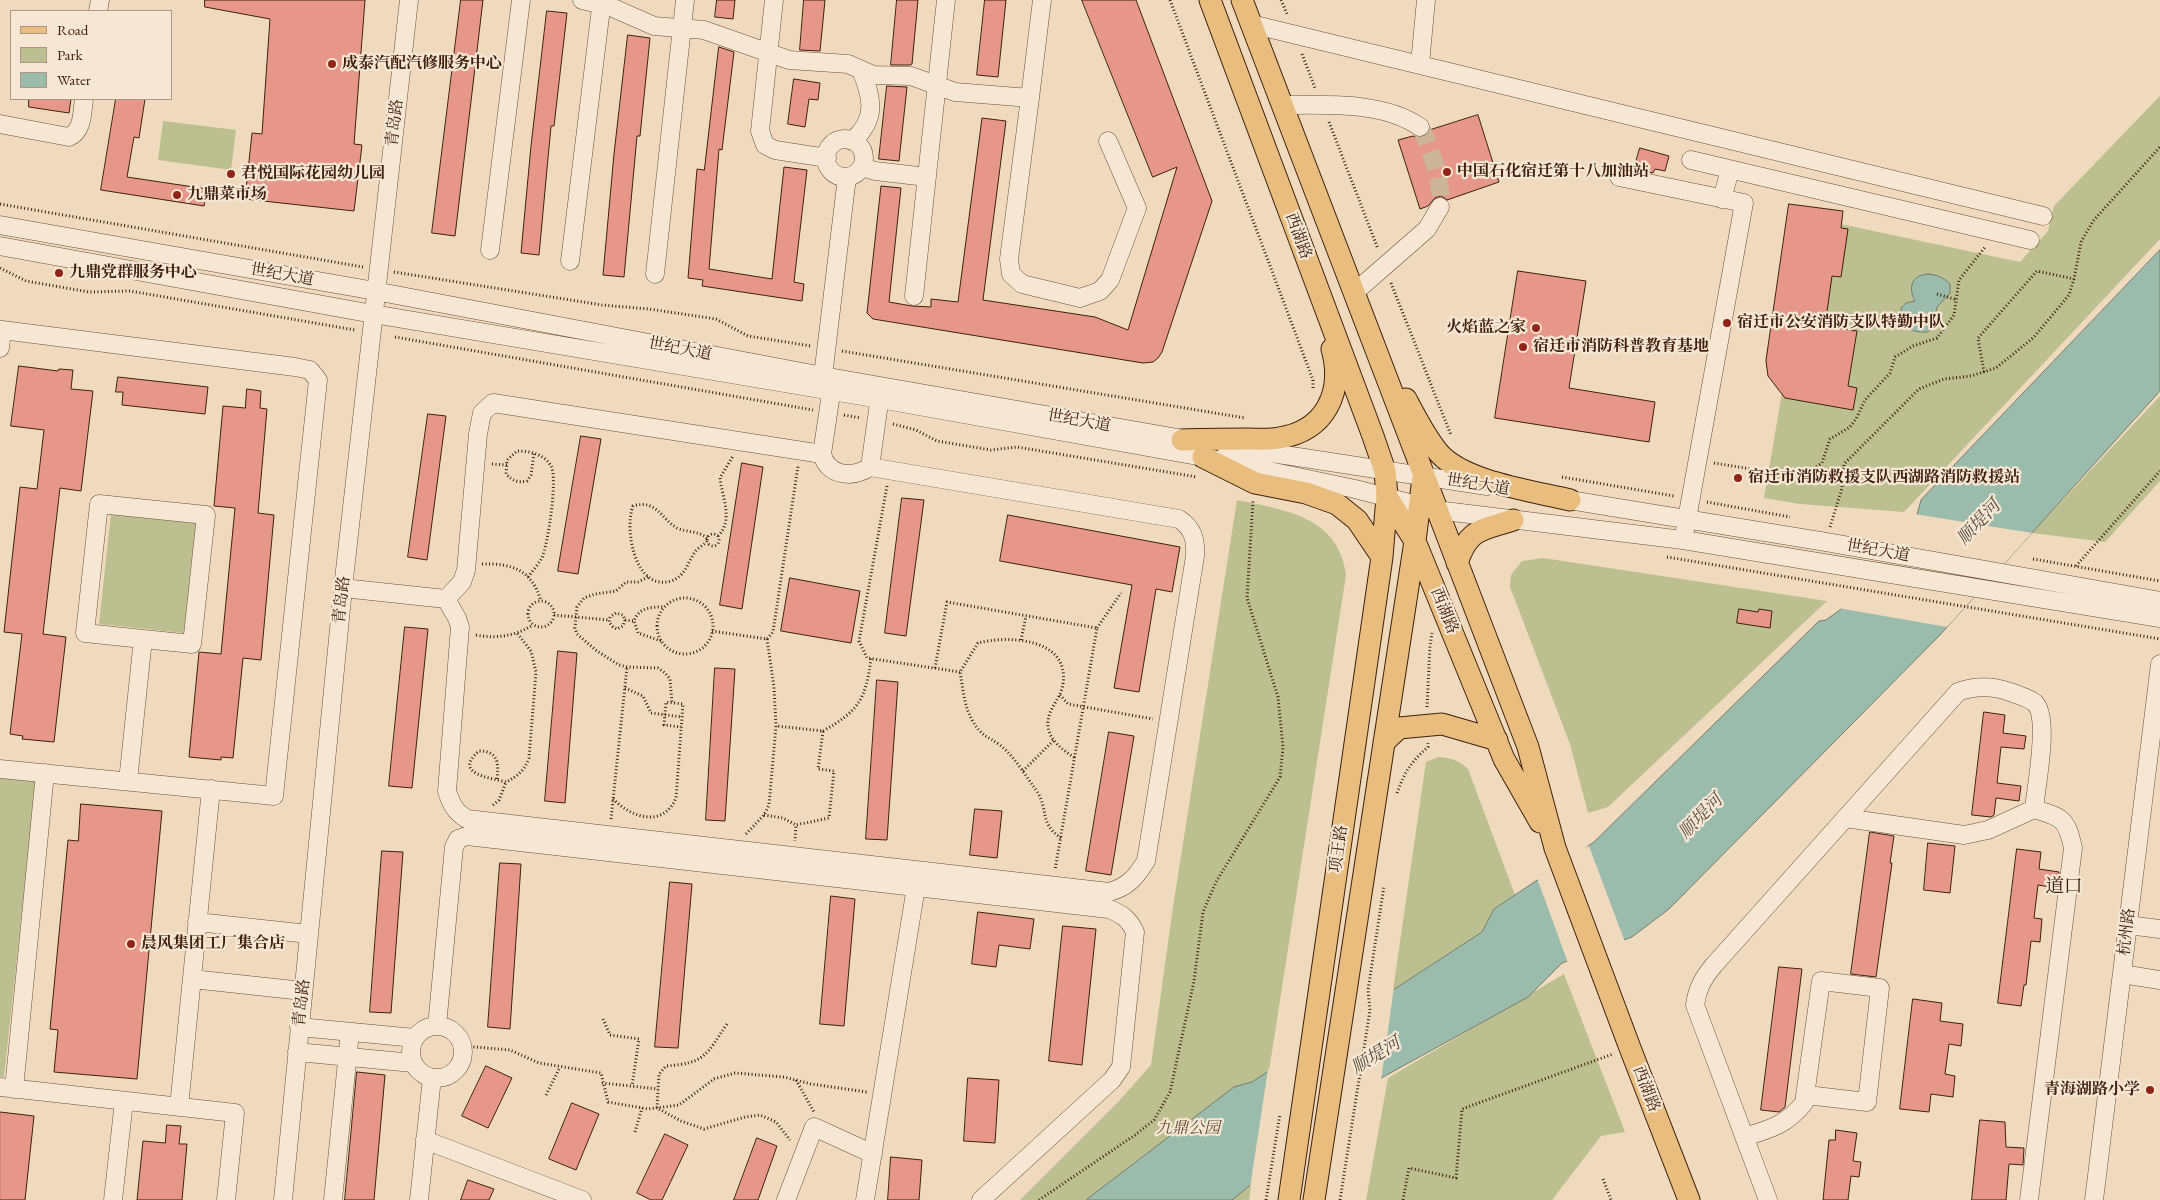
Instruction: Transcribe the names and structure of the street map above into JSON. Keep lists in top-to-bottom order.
{
  "streets": {
    "main road": ["西湖路", "项王路"],
    "street": ["青岛路", "世纪大道", "杭州路"]
  },
  "crossings": [
    ["青岛路", "世纪大道"],
    ["西湖路", "世纪大道"],
    ["西湖路", "项王路"],
    ["世纪大道", "项王路"]
  ],
  "districts": ["道口"],
  "water": ["顺堤河"],
  "parks": ["九鼎公园"],
  "places": [
    "成泰汽配汽修服务中心",
    "中国石化宿迁第十八加油站",
    "君悦国际花园幼儿园",
    "九鼎菜市场",
    "九鼎党群服务中心",
    "宿迁市公安消防支队特勤中队",
    "火焰蓝之家",
    "宿迁市消防科普教育基地",
    "宿迁市消防救援支队西湖路消防救援站",
    "晨风集团工厂集合店",
    "青海湖路小学"
  ],
  "legend": ["Road", "Park", "Water"]
}
